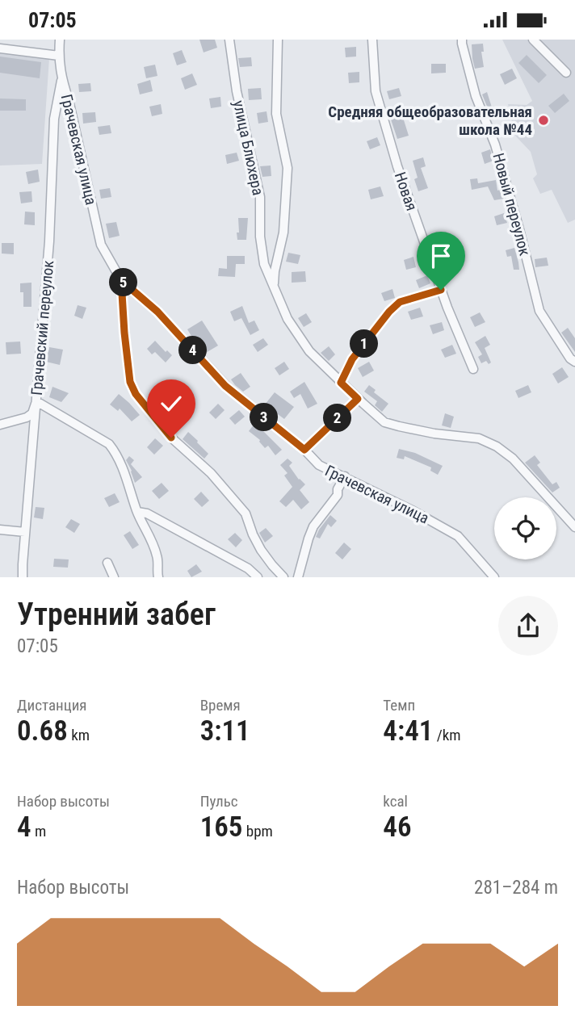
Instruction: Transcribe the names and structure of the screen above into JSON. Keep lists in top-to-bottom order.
{
  "streets": {
    "street": [
      "улица Блюхера",
      "Грачевская улица",
      "Новая",
      "Новый переулок",
      "Грачевский переулок"
    ]
  },
  "crossings": [
    ["Грачевская улица", "Грачевский переулок"]
  ],
  "places": ["Средняя общеобразовательная школа №44"],
  "page": {
    "status": "07:05",
    "pins": [
      "5",
      "1",
      "4",
      "3",
      "2"
    ],
    "heading": ["Утренний забег", "07:05"],
    "stats": [
      ["Дистанция", "0.68 km"],
      ["Время", "3:11"],
      ["Темп", "4:41 /km"],
      ["Набор высоты", "4 m"],
      ["Пульс", "165 bpm"],
      ["kcal", "46"]
    ],
    "chart": ["Набор высоты", "281–284 m"]
  }
}
